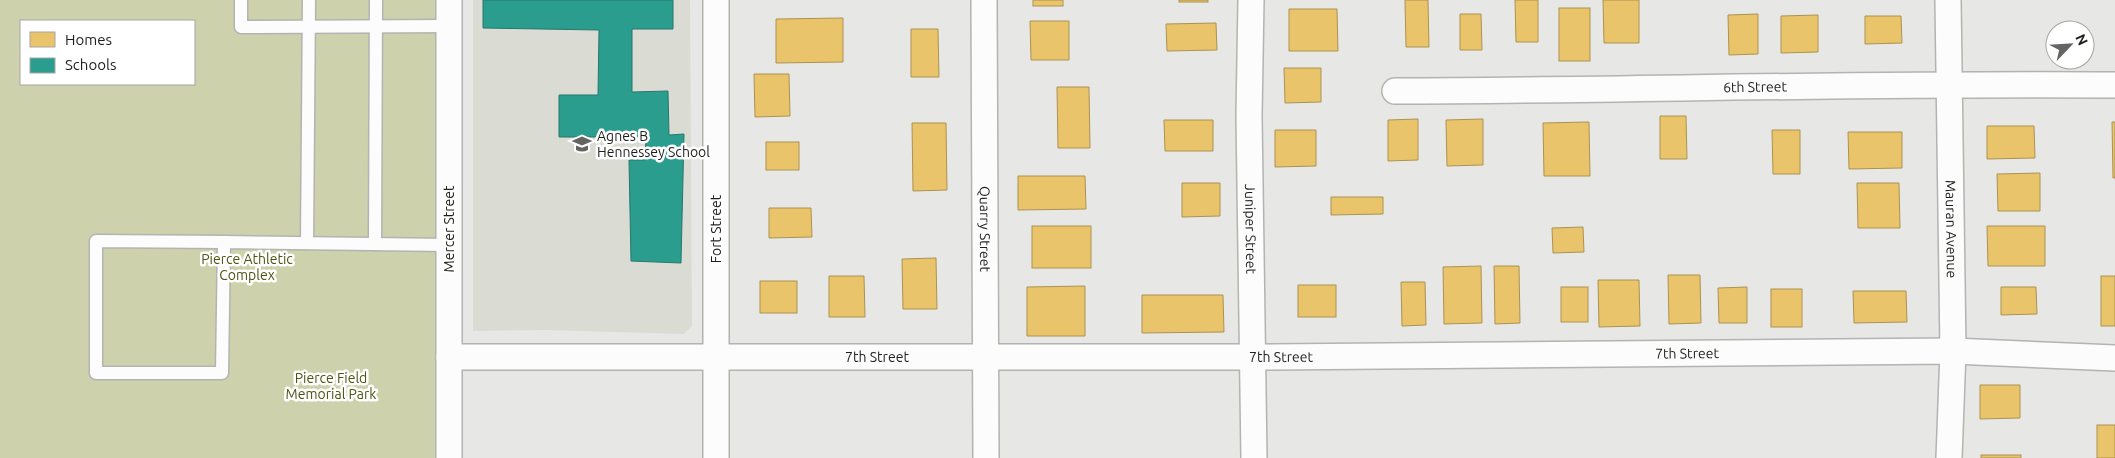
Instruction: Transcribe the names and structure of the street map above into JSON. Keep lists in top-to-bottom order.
{
  "streets": {
    "street": [
      "6th Street",
      "Mercer Street",
      "Fort Street",
      "Quarry Street",
      "Juniper Street",
      "Mauran Avenue",
      "7th Street"
    ]
  },
  "crossings": [
    ["6th Street", "Mauran Avenue"],
    ["Mercer Street", "7th Street"],
    ["Fort Street", "7th Street"],
    ["Quarry Street", "7th Street"],
    ["Juniper Street", "7th Street"],
    ["Mauran Avenue", "7th Street"]
  ],
  "parks": ["Pierce Athletic Complex", "Pierce Field Memorial Park"],
  "places": {
    "school or university": ["Agnes B Hennessey School"]
  },
  "legend": ["Homes", "Schools"],
  "north": "top right"
}
